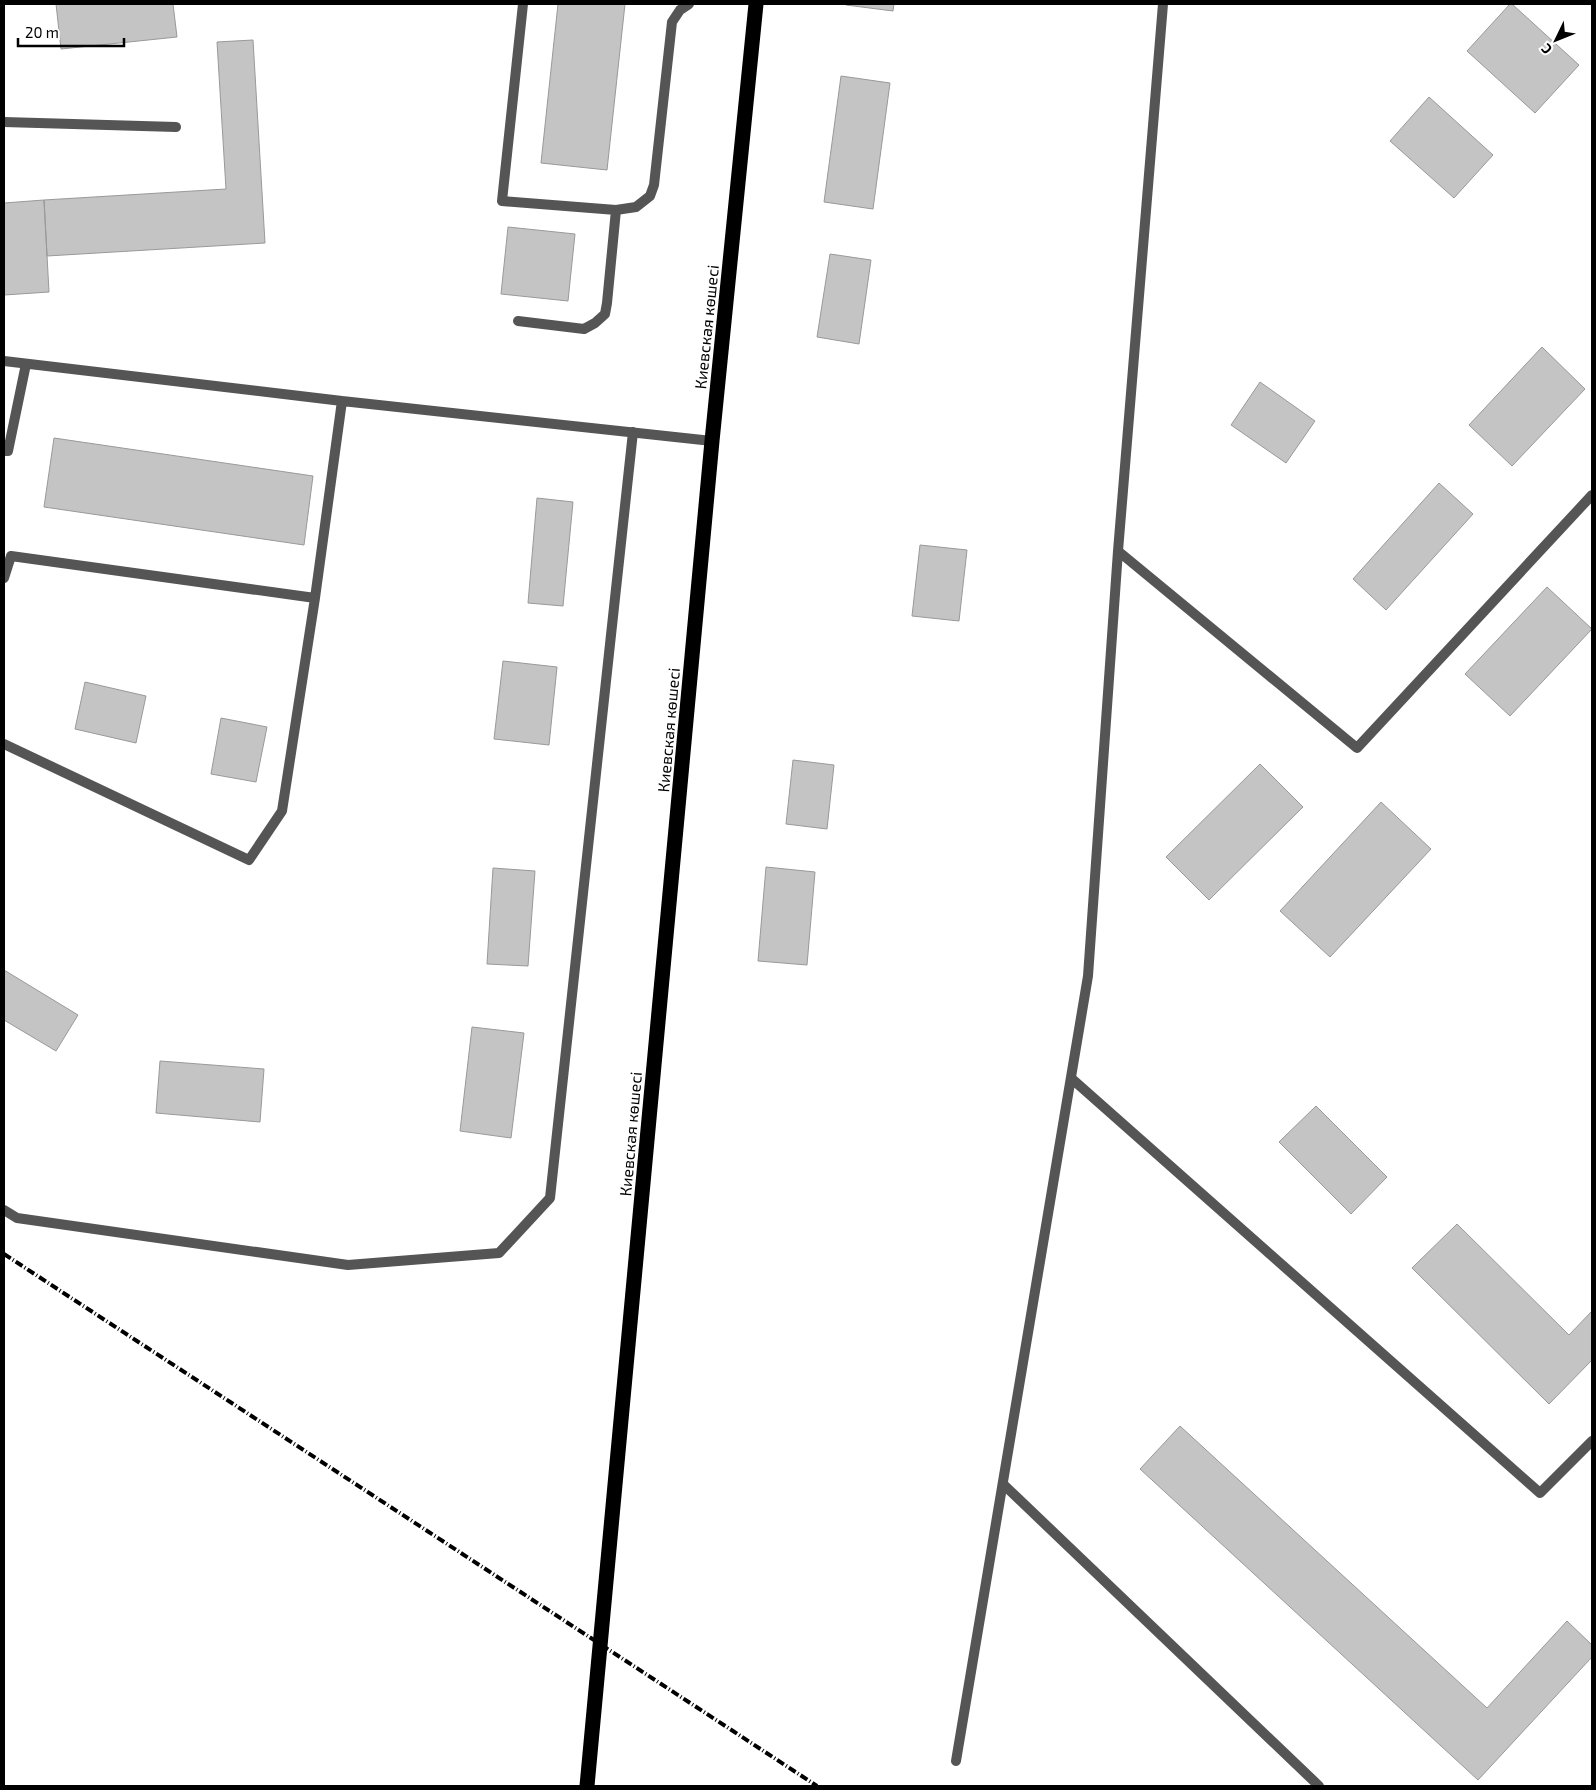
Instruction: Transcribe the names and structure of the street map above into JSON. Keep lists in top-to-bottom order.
{
  "streets": {
    "highway": ["Киевская көшесі"]
  },
  "scale_bar": "20 m",
  "north": "bottom left"
}
